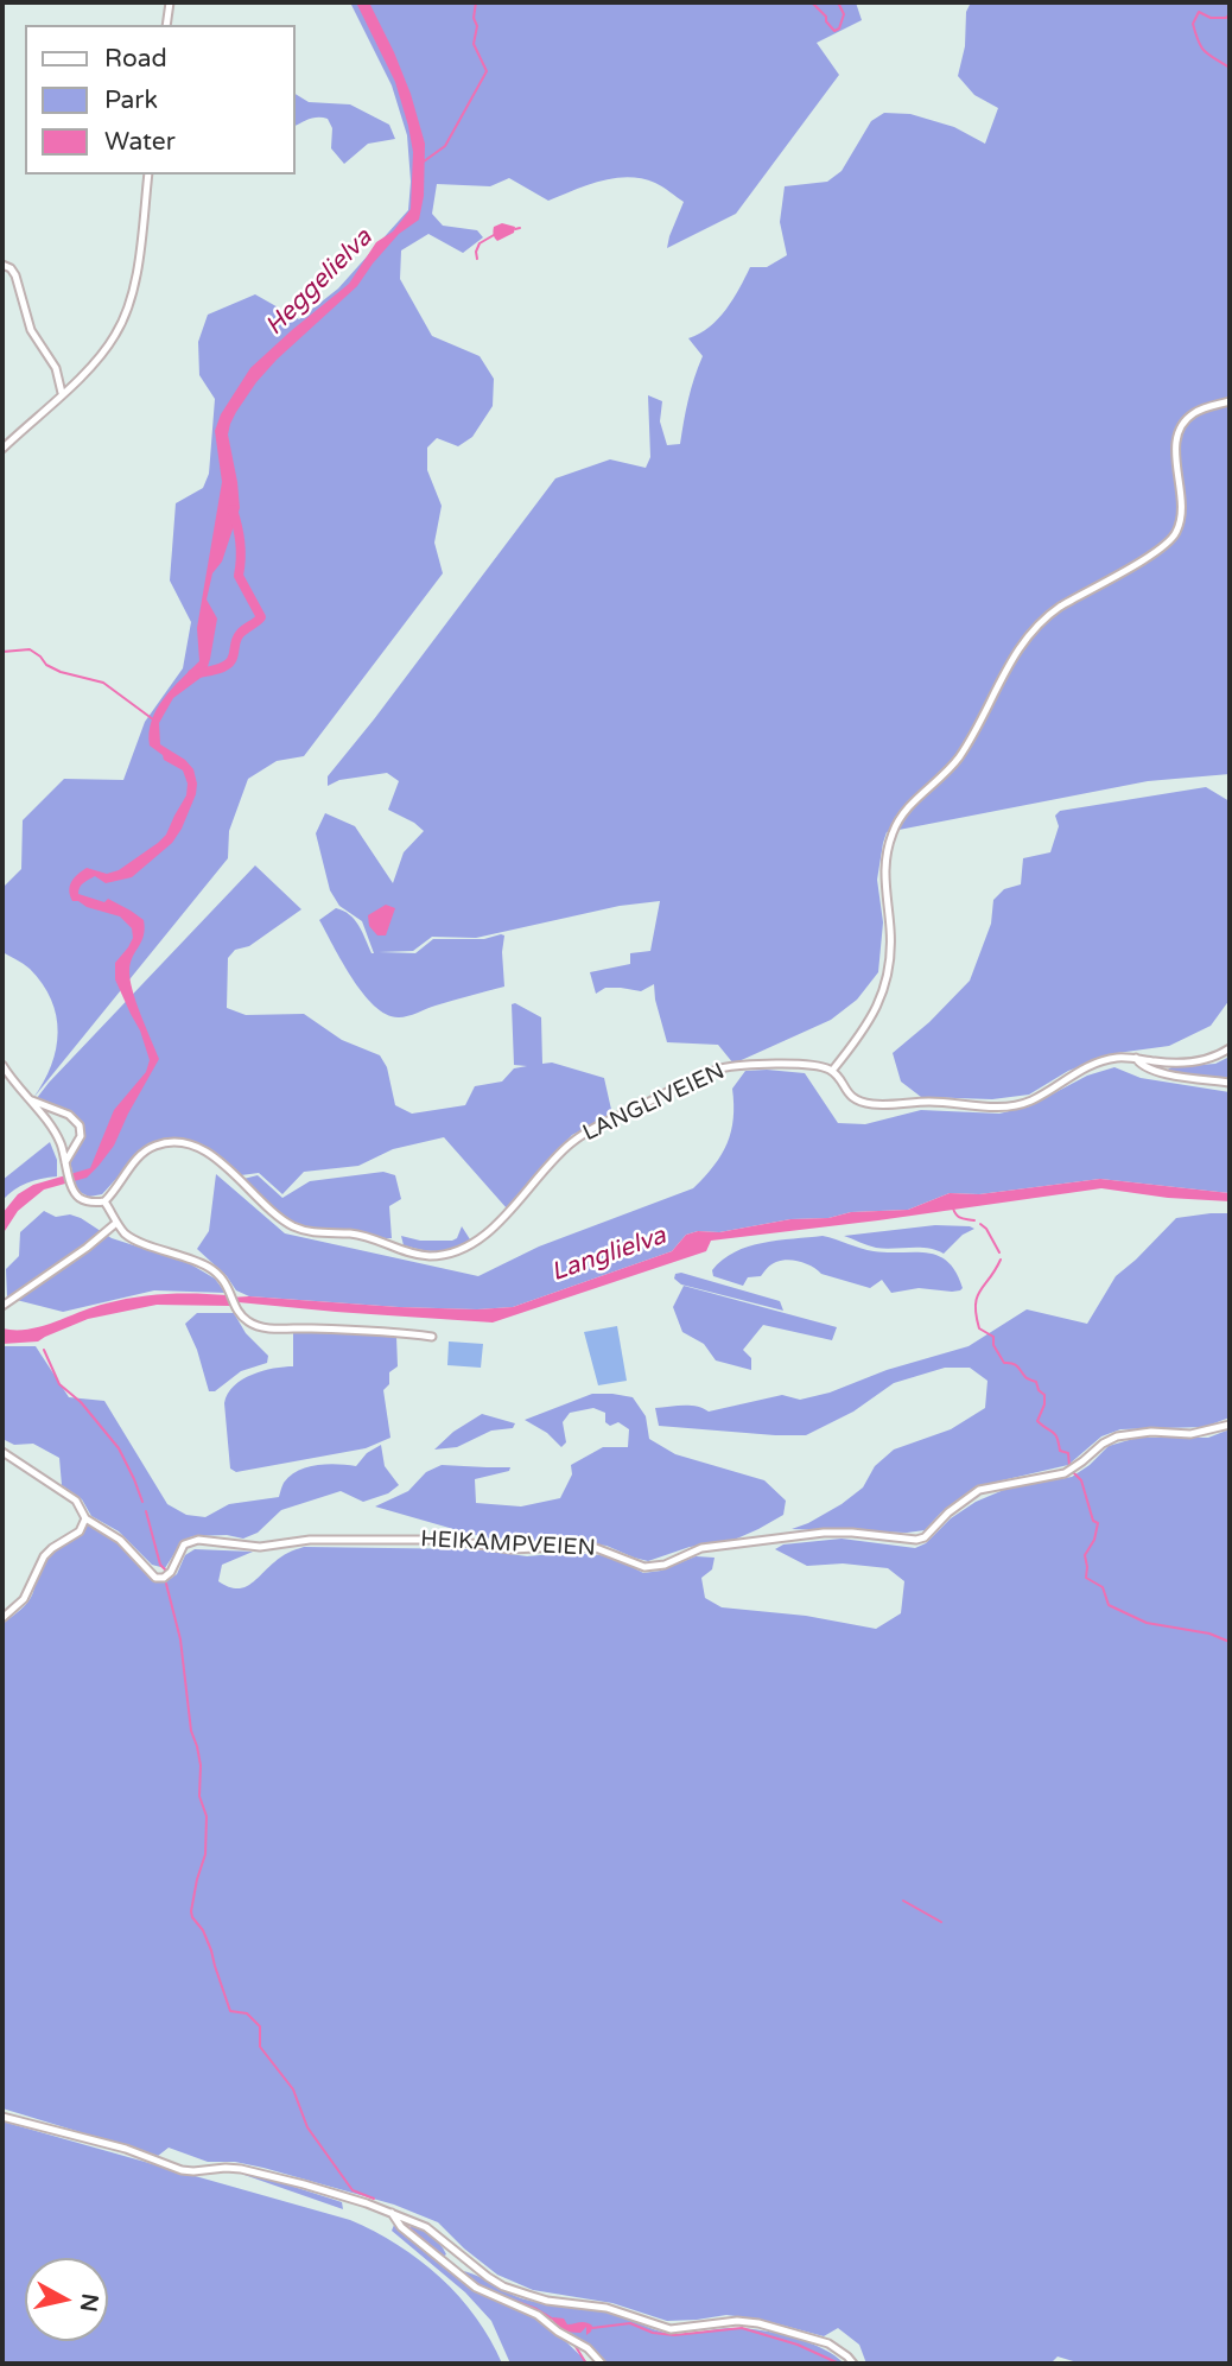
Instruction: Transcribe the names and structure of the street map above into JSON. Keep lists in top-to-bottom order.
{
  "streets": {
    "street": ["LANGLIVEIEN", "HEIKAMPVEIEN"]
  },
  "water": ["Heggelielva", "Langlielva"],
  "legend": ["Road", "Park", "Water"],
  "north": "right"
}
